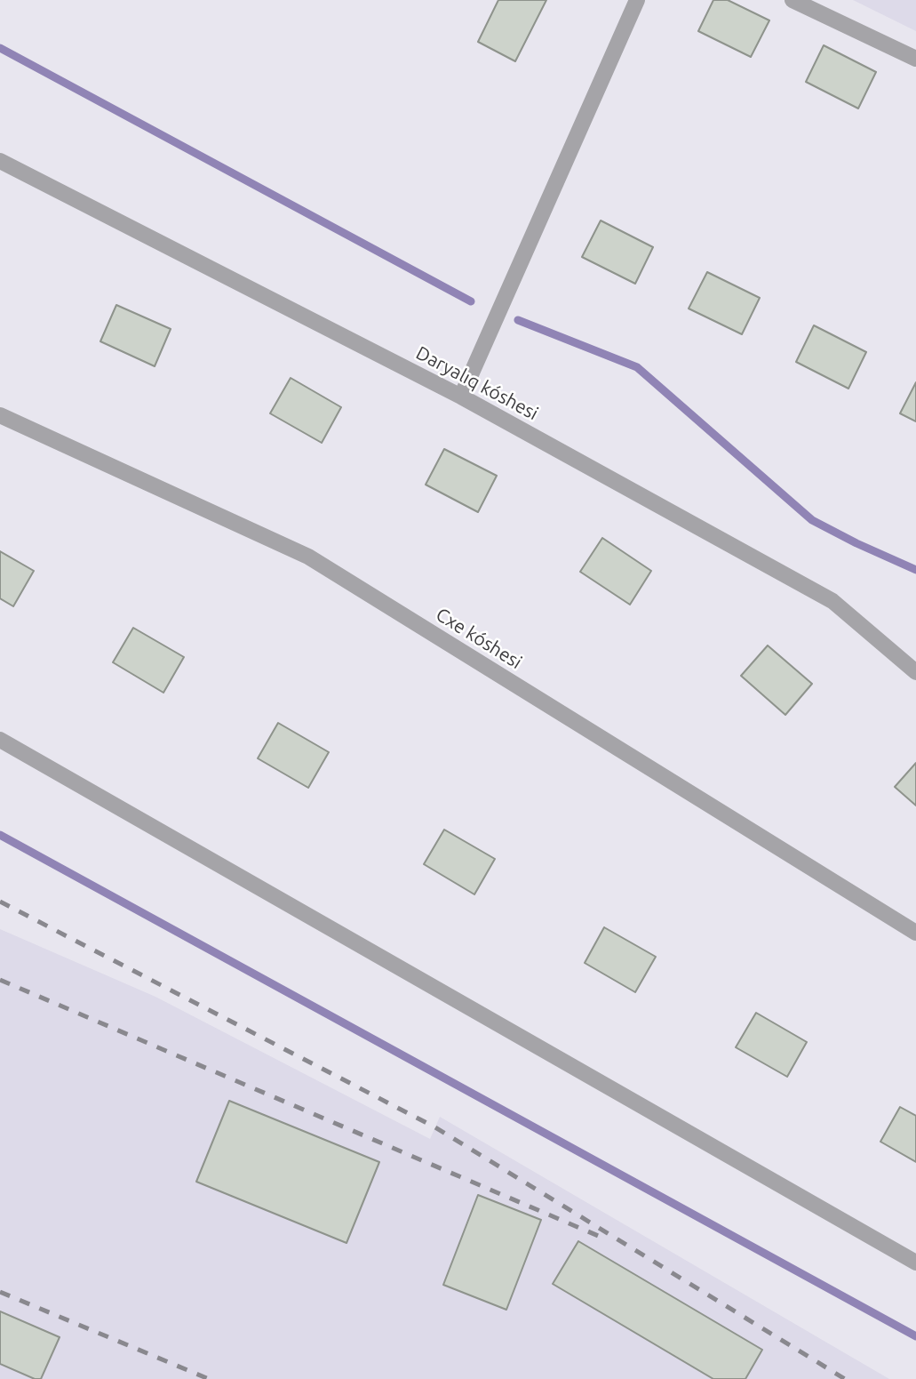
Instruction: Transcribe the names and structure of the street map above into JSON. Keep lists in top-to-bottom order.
{
  "streets": {
    "street": ["Daryalıq kóshesi", "Cxe kóshesi"]
  }
}
